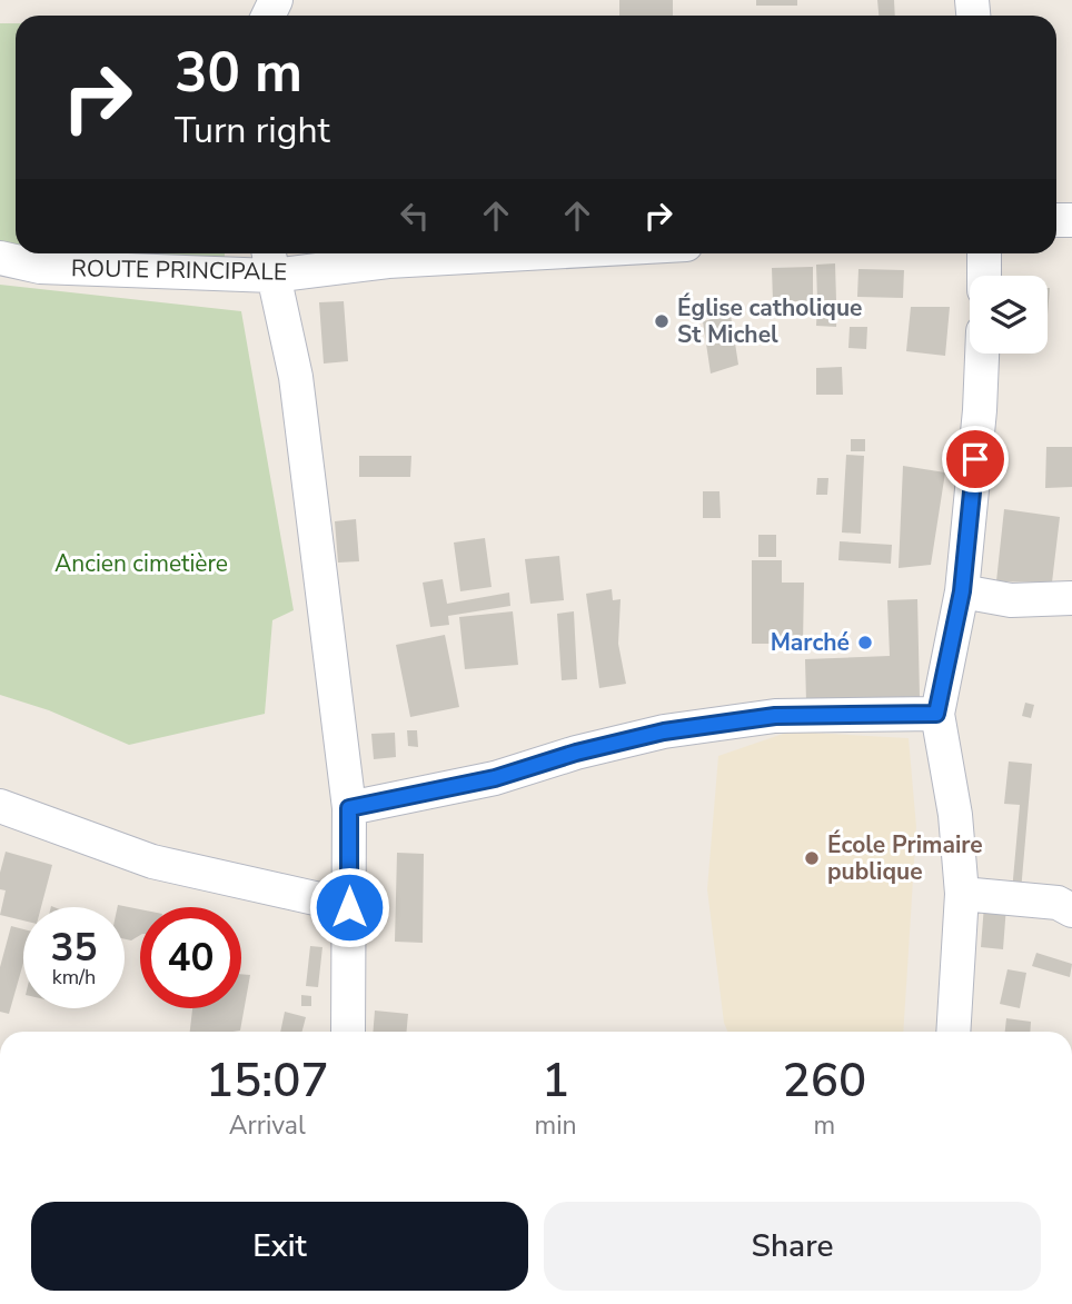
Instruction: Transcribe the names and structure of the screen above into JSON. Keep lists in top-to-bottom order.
{
  "streets": {
    "street": ["ROUTE PRINCIPALE"]
  },
  "parks": ["Ancien cimetière"],
  "places": ["Église catholique St Michel", "Marché", "École Primaire publique"],
  "page": {
    "turn": ["30 m", "Turn right"],
    "speed": "35 km/h",
    "limit": "40",
    "eta": [
      "15:07",
      "Arrival",
      "1",
      "min",
      "260",
      "m"
    ],
    "buttons": ["Exit", "Share"]
  }
}
